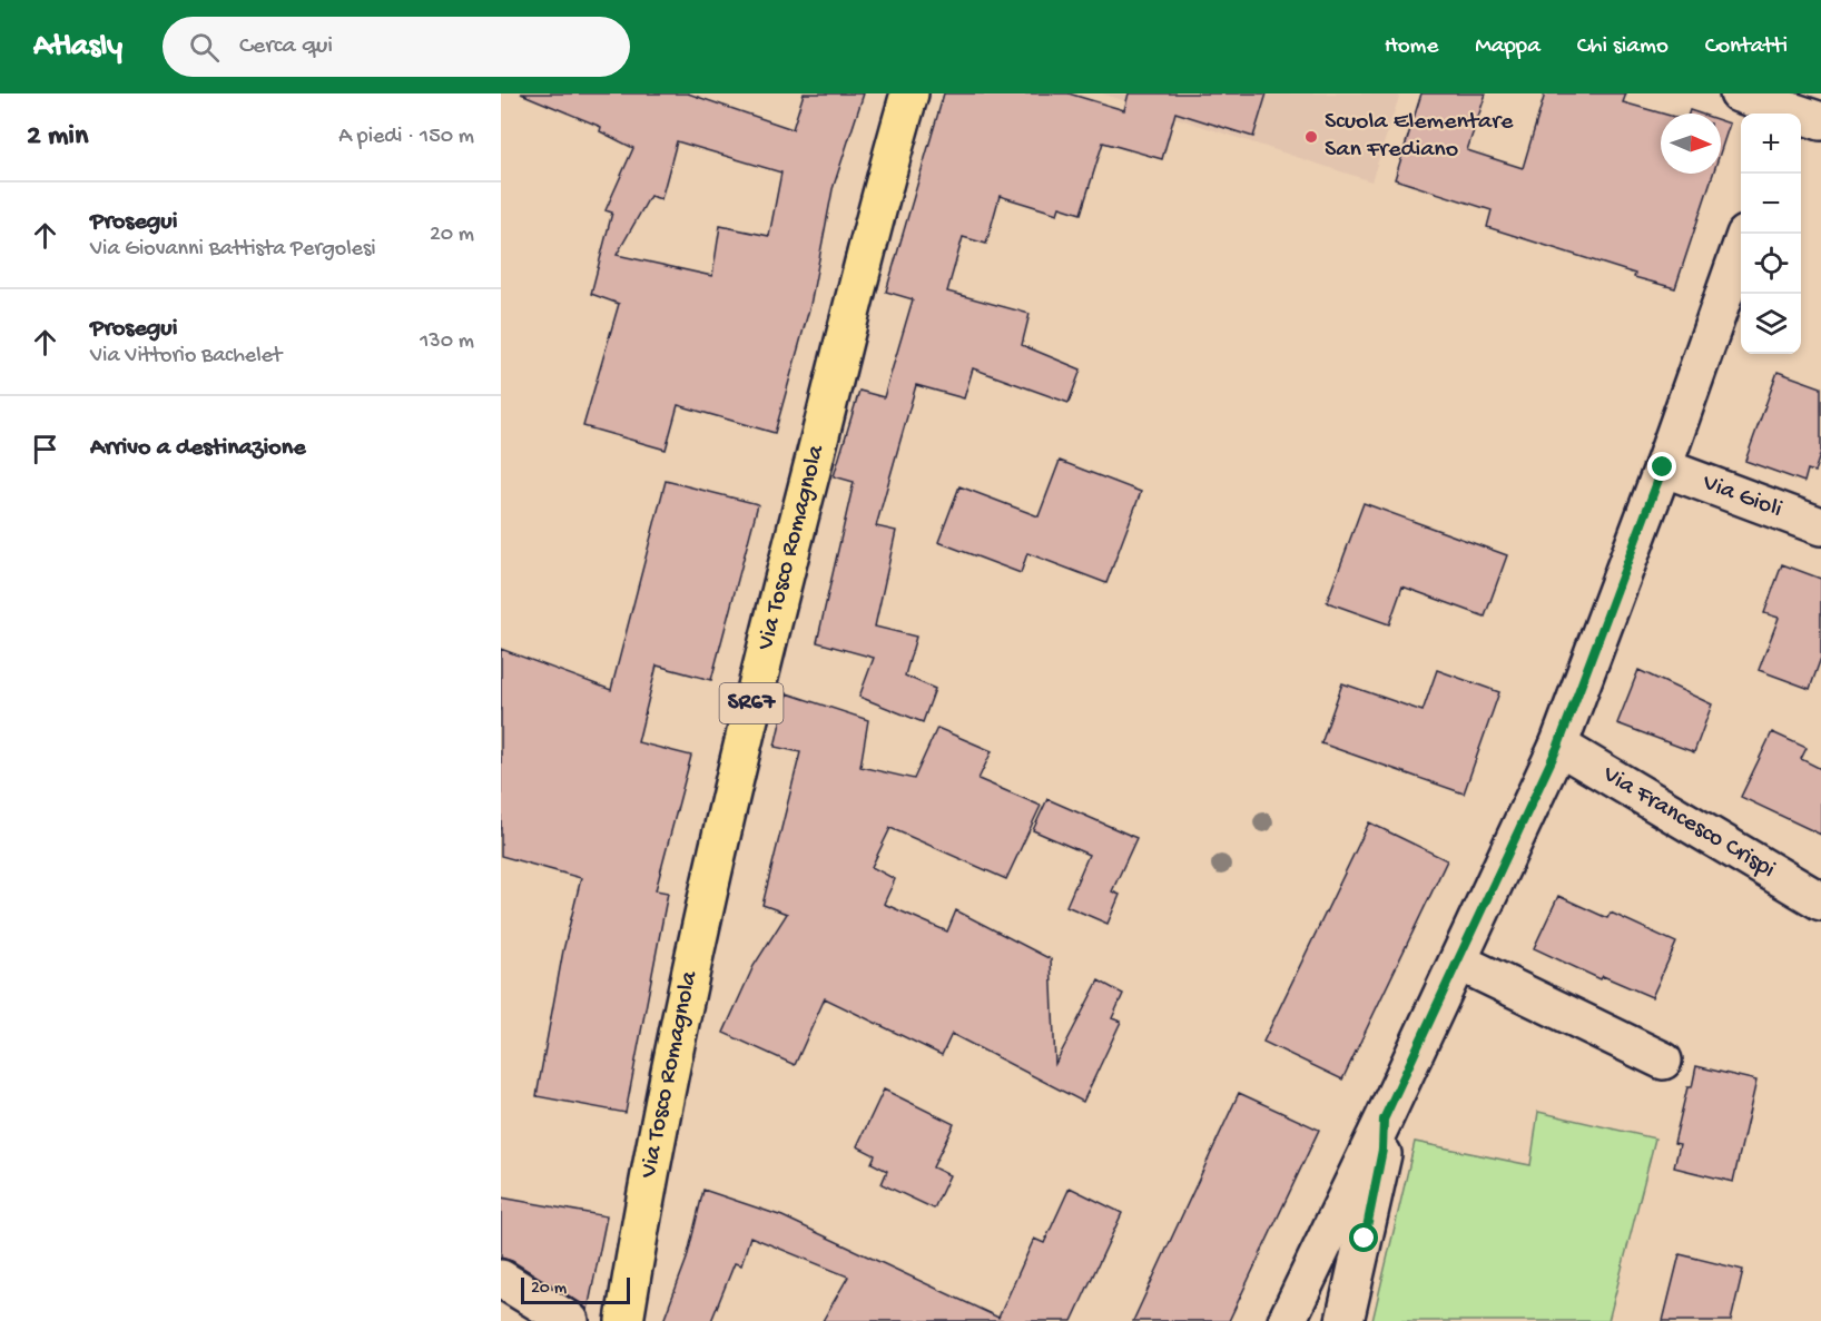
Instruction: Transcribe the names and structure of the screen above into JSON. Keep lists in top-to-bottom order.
{
  "streets": {
    "main road": ["Via Tosco Romagnola", "SR67"],
    "street": ["Via Gioli", "Via Francesco Crispi"]
  },
  "places": ["Scuola Elementare San Frediano"],
  "scale_bar": "20 m",
  "north": "right",
  "page": {
    "header": "Atlasly",
    "search": "Cerca qui",
    "nav": [
      "Home",
      "Mappa",
      "Chi siamo",
      "Contatti"
    ],
    "heading": ["2 min", "A piedi · 150 m"],
    "map_buttons": ["+", "−"],
    "list": [
      ["Prosegui", "Via Giovanni Battista Pergolesi", "20 m"],
      ["Prosegui", "Via Vittorio Bachelet", "130 m"],
      "Arrivo a destinazione"
    ],
    "scale": "20 m"
  }
}
